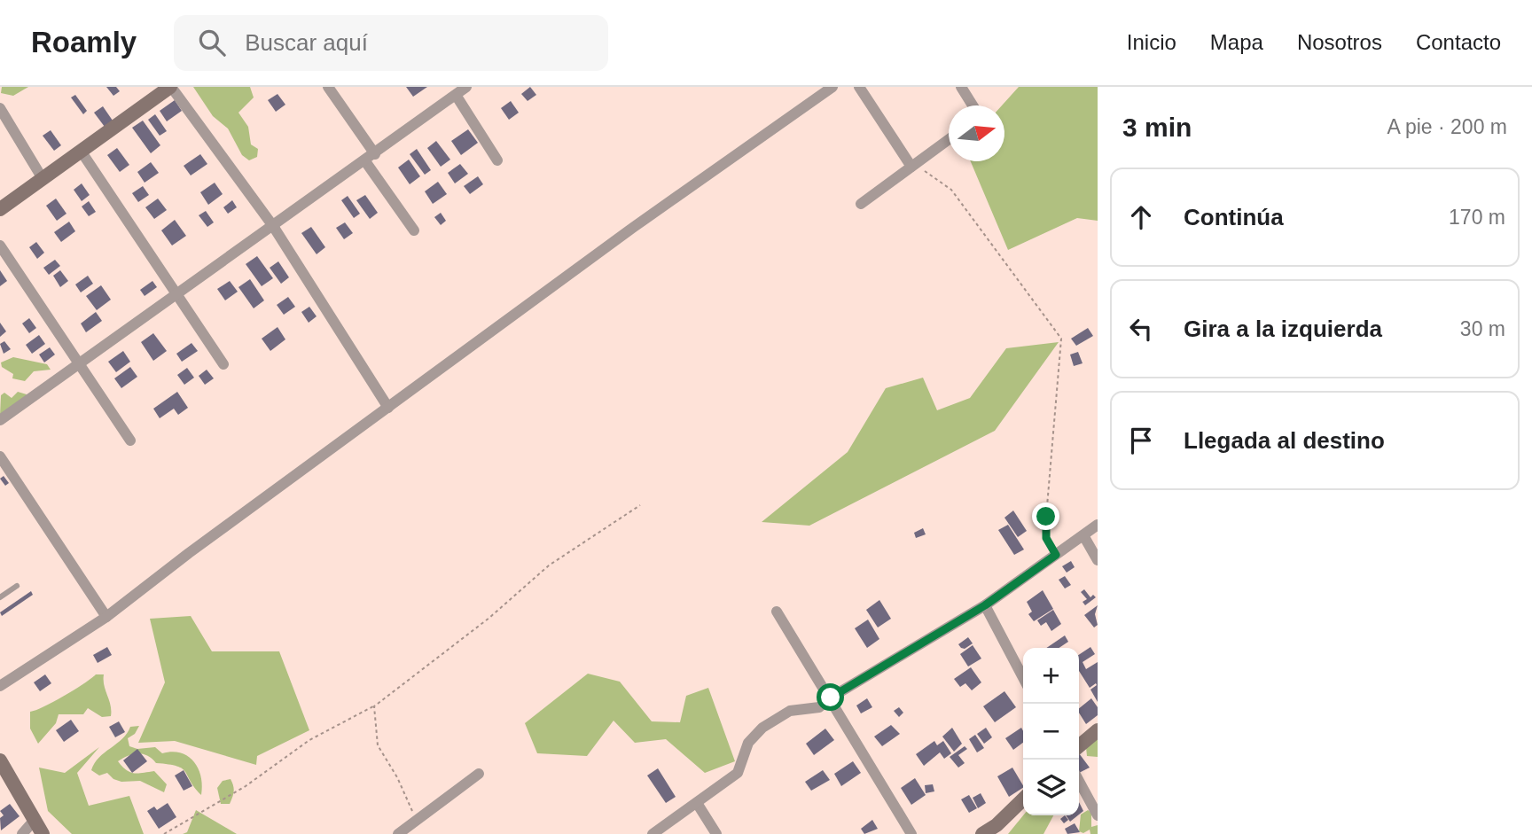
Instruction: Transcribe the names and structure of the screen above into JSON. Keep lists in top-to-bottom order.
{
  "north": "right",
  "page": {
    "header": "Roamly",
    "search": "Buscar aquí",
    "nav": [
      "Inicio",
      "Mapa",
      "Nosotros",
      "Contacto"
    ],
    "heading": ["3 min", "A pie · 200 m"],
    "list": [
      ["Continúa", "170 m"],
      ["Gira a la izquierda", "30 m"],
      "Llegada al destino"
    ],
    "map_buttons": ["+", "−"]
  }
}
